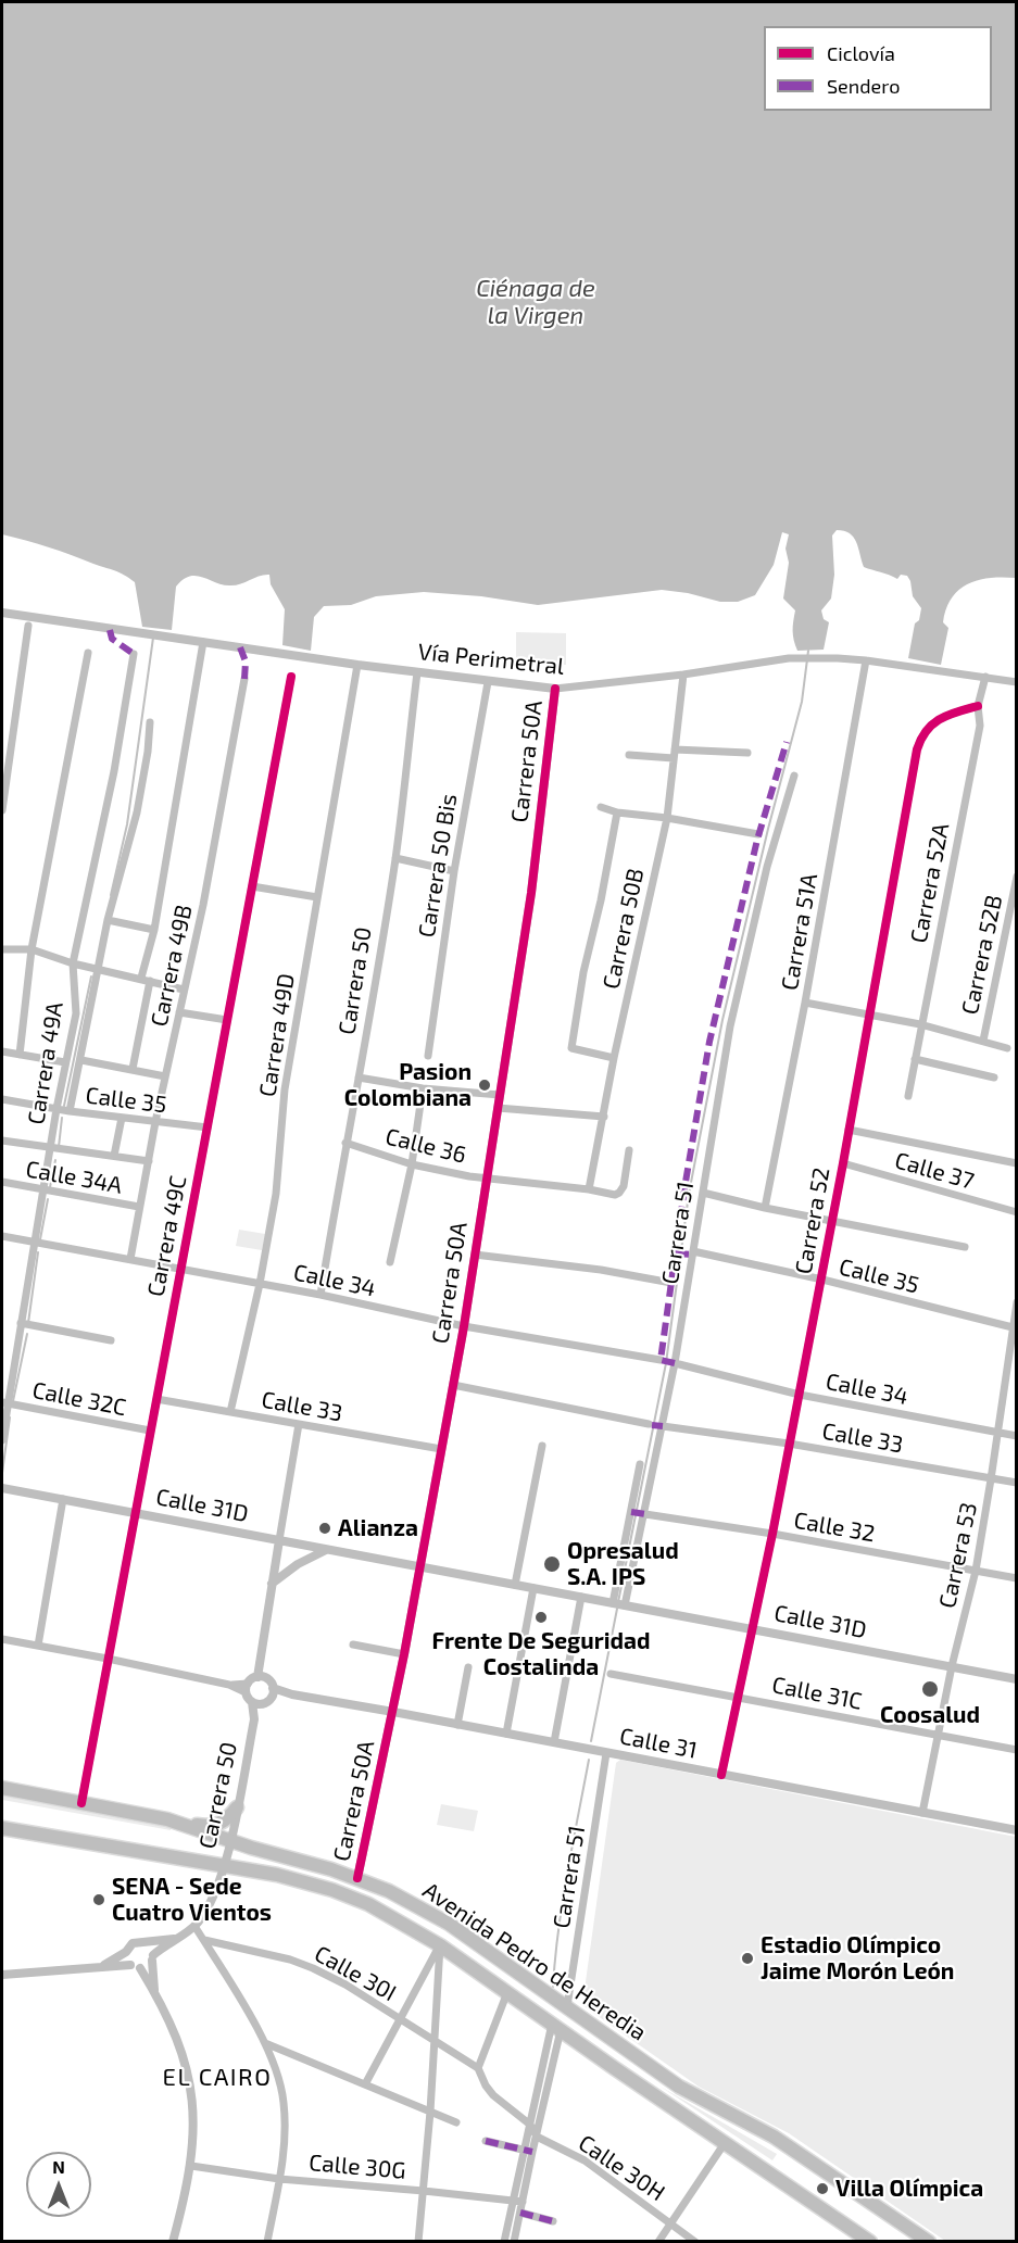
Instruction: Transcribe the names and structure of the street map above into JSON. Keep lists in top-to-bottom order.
{
  "streets": {
    "highway": ["Avenida Pedro de Heredia"],
    "street": [
      "Vía Perimetral",
      "Carrera 50A",
      "Carrera 50 Bis",
      "Carrera 52A",
      "Carrera 50B",
      "Carrera 51A",
      "Carrera 52B",
      "Carrera 49B",
      "Carrera 50",
      "Carrera 49D",
      "Carrera 49A",
      "Calle 35",
      "Calle 36",
      "Calle 37",
      "Calle 34A",
      "Carrera 52",
      "Carrera 51",
      "Carrera 49C",
      "Calle 34",
      "Calle 32C",
      "Calle 33",
      "Calle 31D",
      "Calle 32",
      "Carrera 53",
      "Calle 31C",
      "Calle 31",
      "Calle 30I",
      "Calle 30G",
      "Calle 30H"
    ]
  },
  "crossings": [
    ["Vía Perimetral", "Carrera 50A"],
    ["Vía Perimetral", "Carrera 50 Bis"],
    ["Vía Perimetral", "Carrera 52A"],
    ["Vía Perimetral", "Carrera 50B"],
    ["Vía Perimetral", "Carrera 51A"],
    ["Vía Perimetral", "Carrera 50"],
    ["Vía Perimetral", "Carrera 49D"],
    ["Carrera 50A", "Calle 36"],
    ["Carrera 50A", "Calle 34"],
    ["Carrera 50A", "Calle 33"],
    ["Carrera 50A", "Calle 31D"],
    ["Carrera 50A", "Calle 31"],
    ["Carrera 50A", "Avenida Pedro de Heredia"],
    ["Carrera 52A", "Carrera 52"],
    ["Carrera 50B", "Calle 36"],
    ["Carrera 49B", "Calle 35"],
    ["Carrera 49B", "Calle 34A"],
    ["Carrera 49B", "Calle 34"],
    ["Carrera 50", "Calle 36"],
    ["Carrera 50", "Calle 34"],
    ["Carrera 50", "Calle 31"],
    ["Carrera 50", "Avenida Pedro de Heredia"],
    ["Carrera 49D", "Calle 34"],
    ["Carrera 49D", "Calle 33"],
    ["Carrera 49A", "Calle 35"],
    ["Carrera 49A", "Calle 34A"],
    ["Carrera 49A", "Calle 34"],
    ["Carrera 49A", "Calle 32C"],
    ["Calle 35", "Carrera 52"],
    ["Calle 35", "Carrera 51"],
    ["Calle 35", "Carrera 49C"],
    ["Calle 35", "Carrera 53"],
    ["Calle 37", "Carrera 52"],
    ["Carrera 52", "Calle 34"],
    ["Carrera 52", "Calle 33"],
    ["Carrera 52", "Calle 31D"],
    ["Carrera 52", "Calle 32"],
    ["Carrera 52", "Calle 31C"],
    ["Carrera 52", "Calle 31"],
    ["Carrera 51", "Calle 34"],
    ["Carrera 51", "Calle 33"],
    ["Carrera 51", "Calle 31D"],
    ["Carrera 51", "Calle 32"],
    ["Carrera 51", "Calle 31"],
    ["Carrera 51", "Avenida Pedro de Heredia"],
    ["Carrera 49C", "Calle 34"],
    ["Carrera 49C", "Calle 32C"],
    ["Carrera 49C", "Calle 33"],
    ["Carrera 49C", "Calle 31D"],
    ["Carrera 49C", "Avenida Pedro de Heredia"],
    ["Calle 34", "Carrera 53"],
    ["Calle 33", "Carrera 53"],
    ["Calle 31D", "Carrera 53"],
    ["Calle 32", "Carrera 53"],
    ["Carrera 53", "Calle 31C"],
    ["Carrera 53", "Calle 31"]
  ],
  "districts": ["EL CAIRO"],
  "water": ["Ciénaga de la Virgen"],
  "places": [
    "Pasion Colombiana",
    "Alianza",
    "Opresalud S.A. IPS",
    "Frente De Seguridad Costalinda",
    "Coosalud",
    "SENA - Sede Cuatro Vientos",
    "Estadio Olímpico Jaime Morón León",
    "Villa Olímpica"
  ],
  "legend": ["Ciclovía", "Sendero"],
  "north": "top"
}
